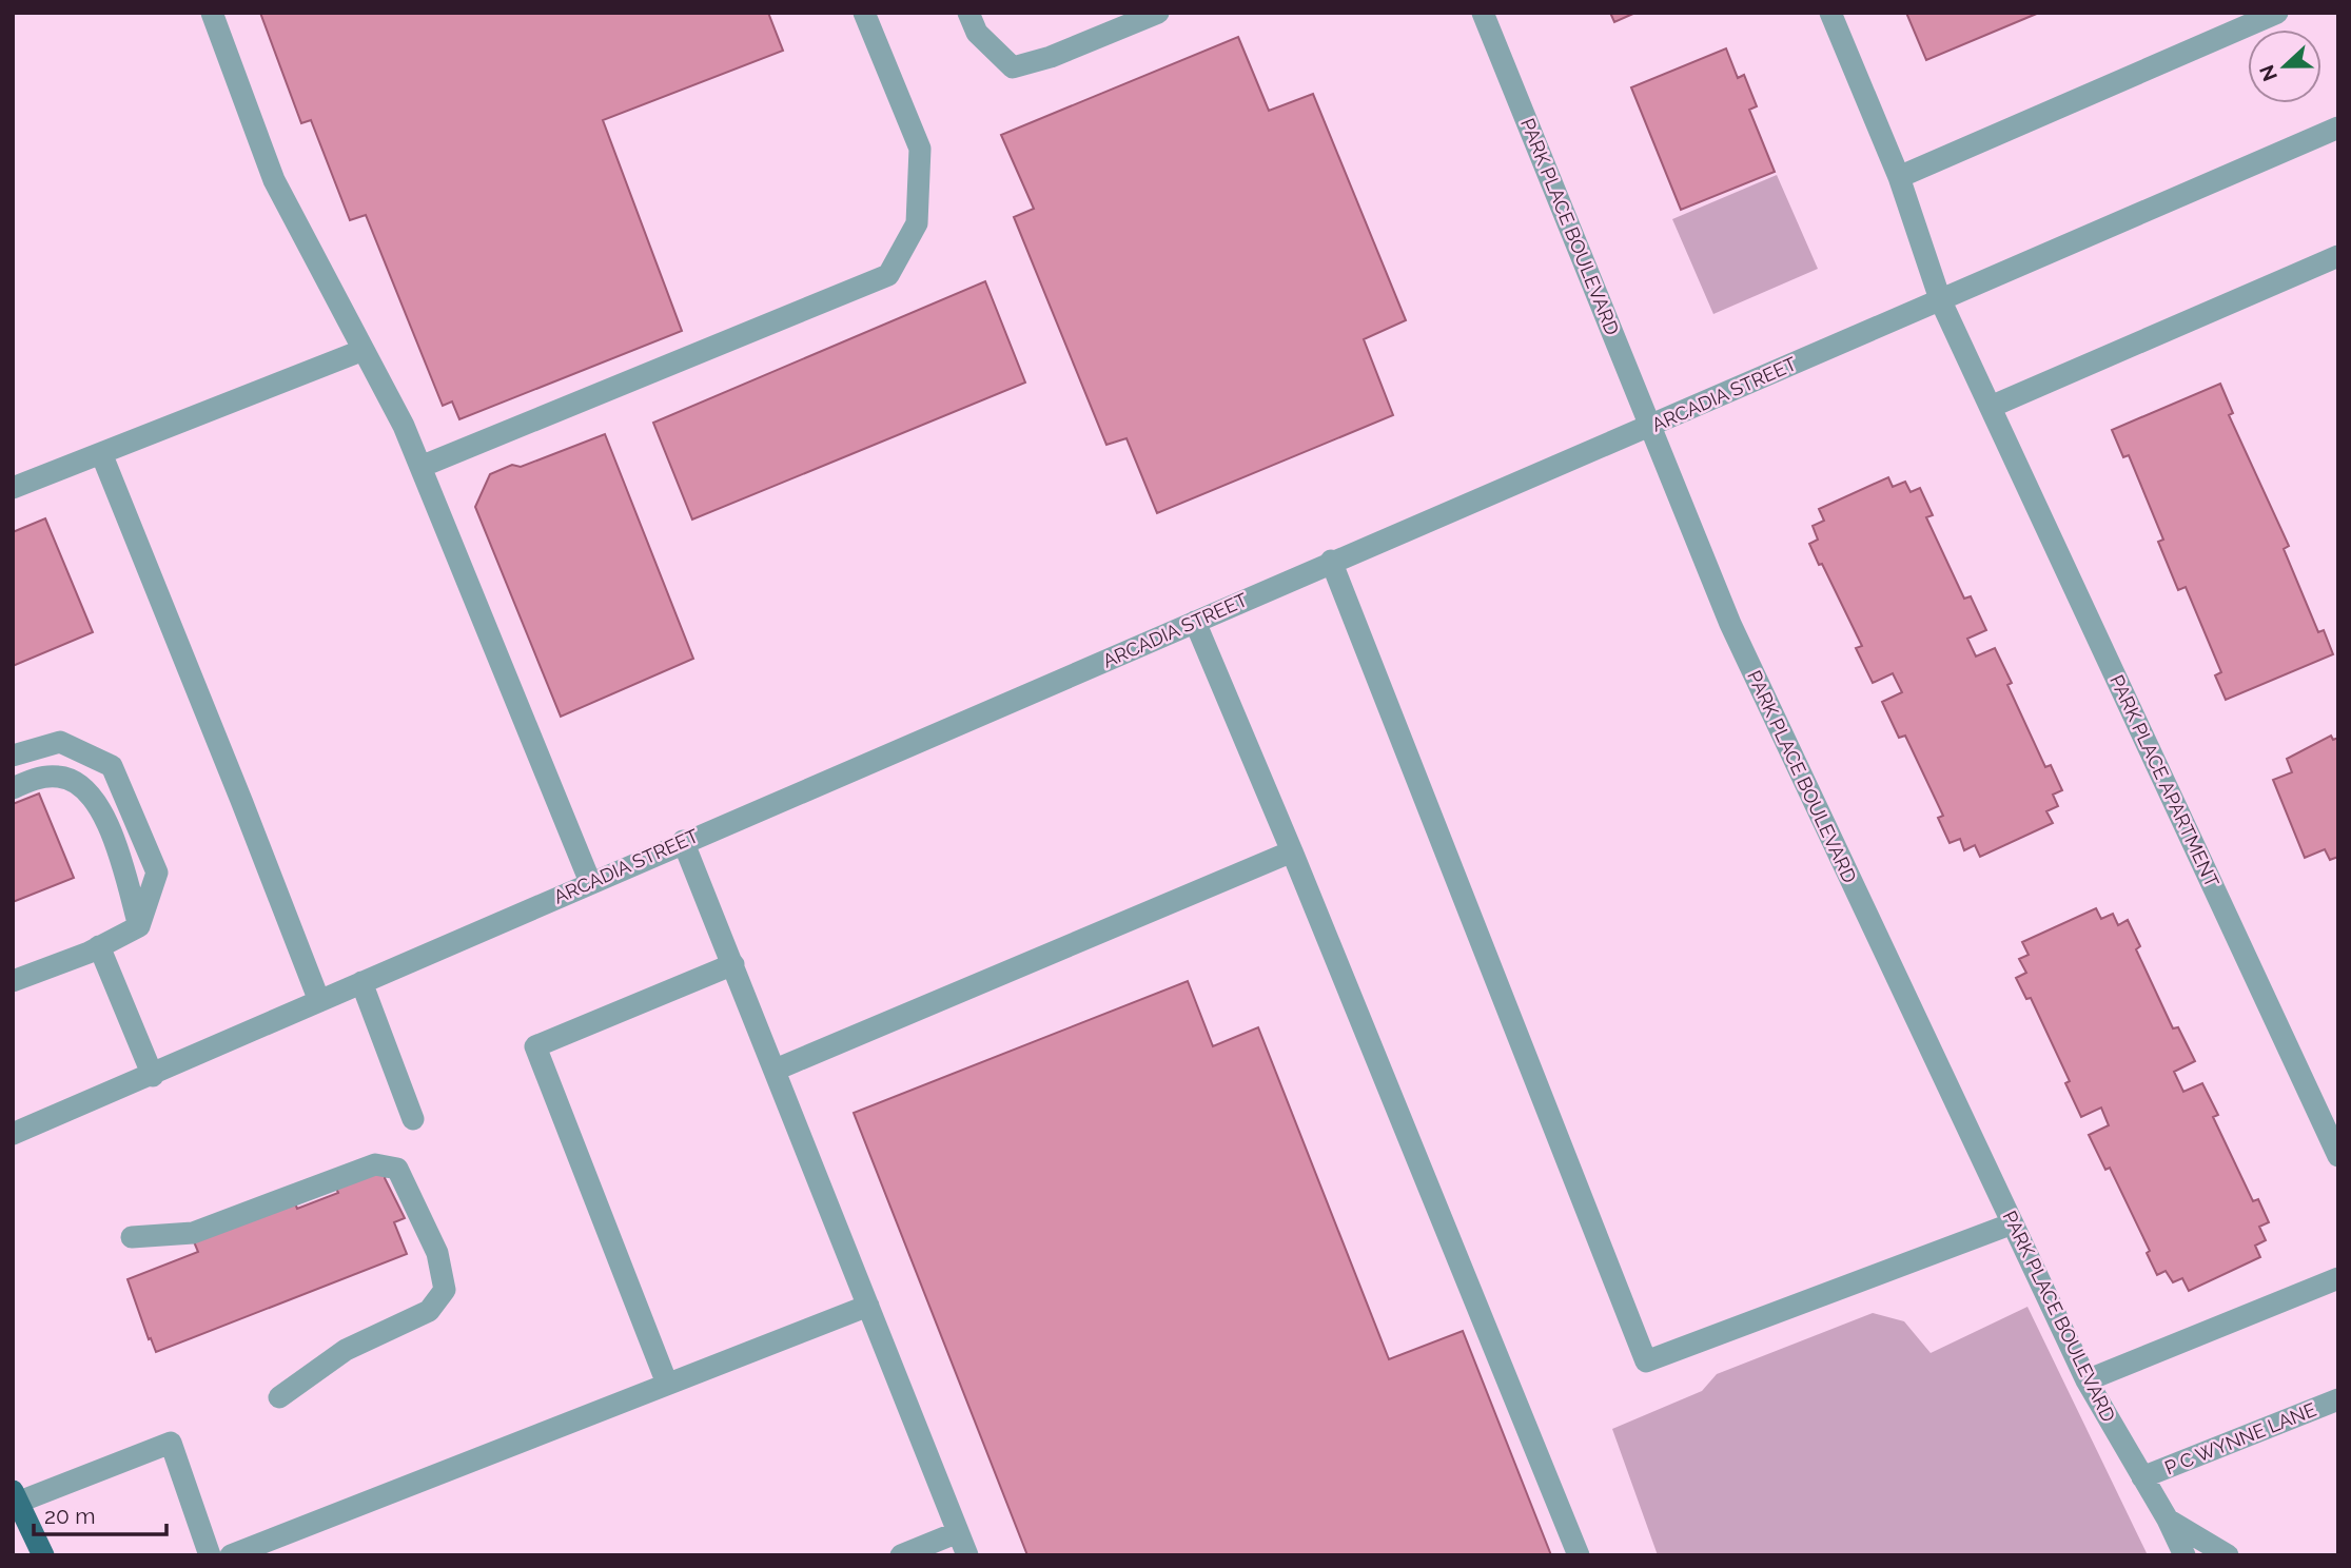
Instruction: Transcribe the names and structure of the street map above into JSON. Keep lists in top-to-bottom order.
{
  "streets": {
    "street": [
      "PARK PLACE BOULEVARD",
      "ARCADIA STREET",
      "PARK PLACE APARTMENT",
      "P C WYNNE LANE"
    ]
  },
  "crossings": [
    ["PARK PLACE BOULEVARD", "ARCADIA STREET"],
    ["PARK PLACE BOULEVARD", "P C WYNNE LANE"],
    ["ARCADIA STREET", "PARK PLACE APARTMENT"]
  ],
  "scale_bar": "20 m",
  "north": "left"
}
